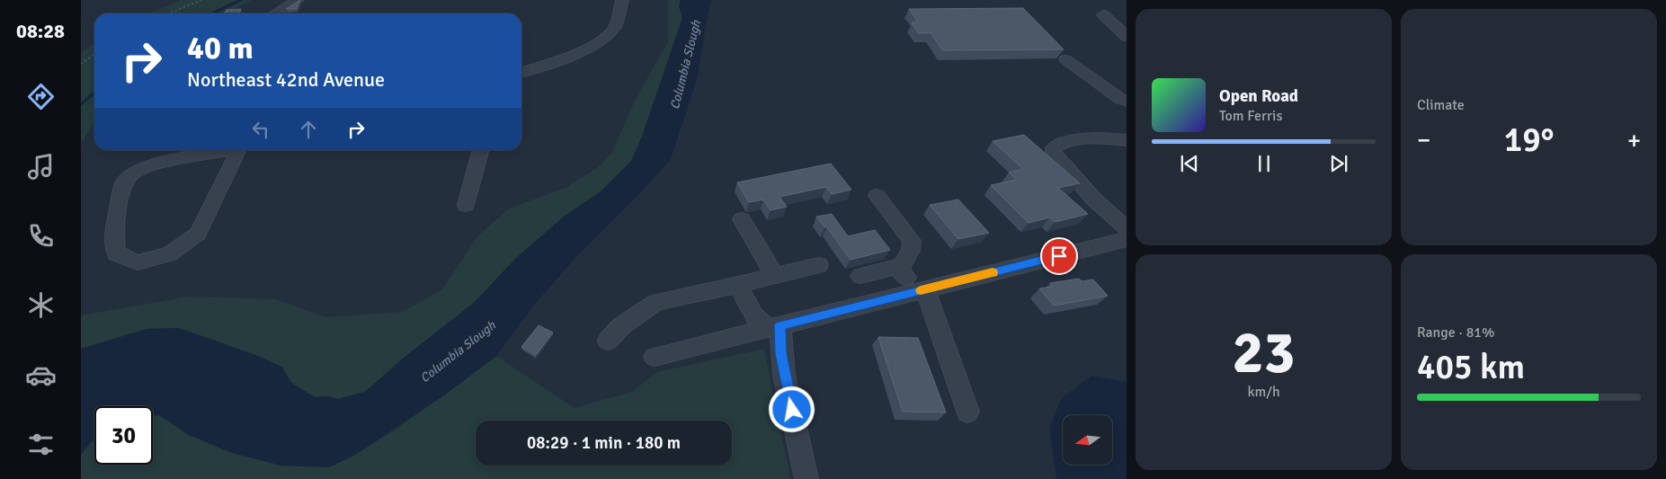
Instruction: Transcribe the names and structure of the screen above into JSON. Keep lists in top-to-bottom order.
{
  "water": ["Columbia Slough"],
  "north": "left",
  "page": {
    "tabs": "08:28",
    "tile": [
      "Climate",
      ["23", "km/h"],
      ["Range · 81%", "405 km"]
    ],
    "turn": ["40 m", "Northeast 42nd Avenue"],
    "song": ["Open Road", "Tom Ferris"],
    "heat": ["−", "19°", "+"],
    "limit": "30",
    "trip": "08:29 · 1 min · 180 m"
  }
}
